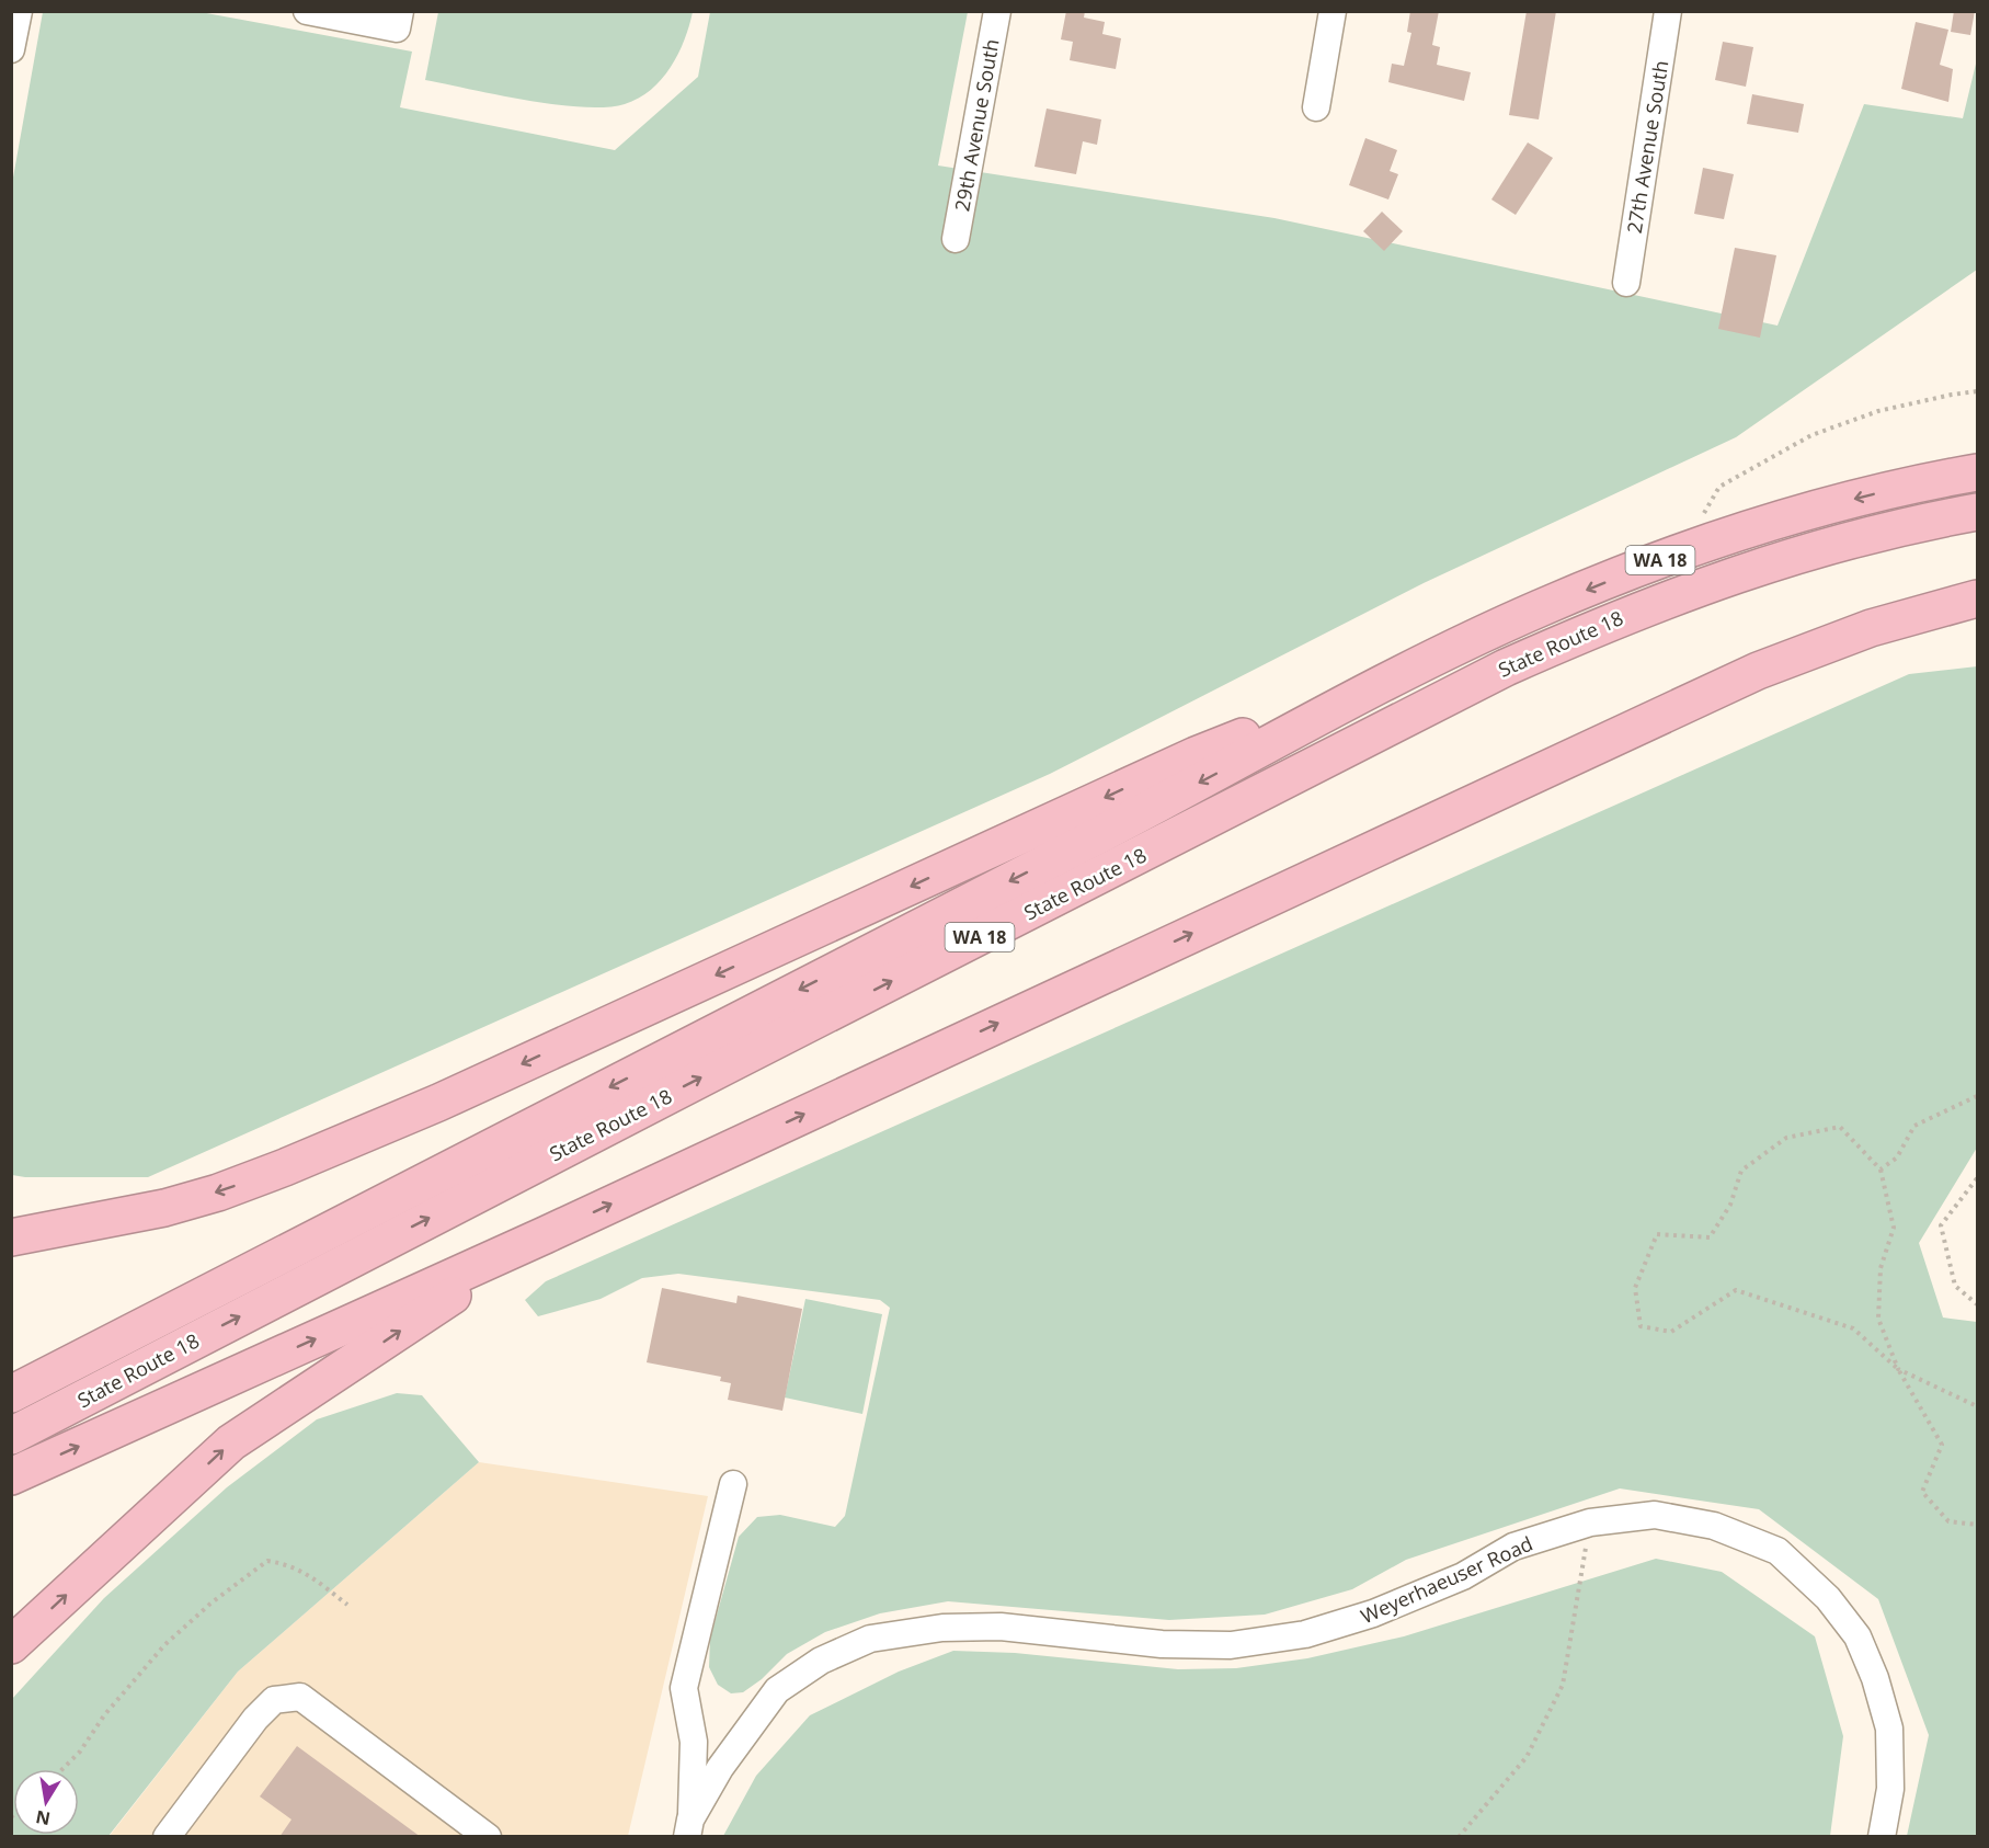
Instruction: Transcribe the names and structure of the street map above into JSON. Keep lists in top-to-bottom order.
{
  "streets": {
    "highway": ["WA 18", "State Route 18"],
    "street": ["29th Avenue South", "27th Avenue South", "Weyerhaeuser Road"]
  },
  "north": "bottom"
}
